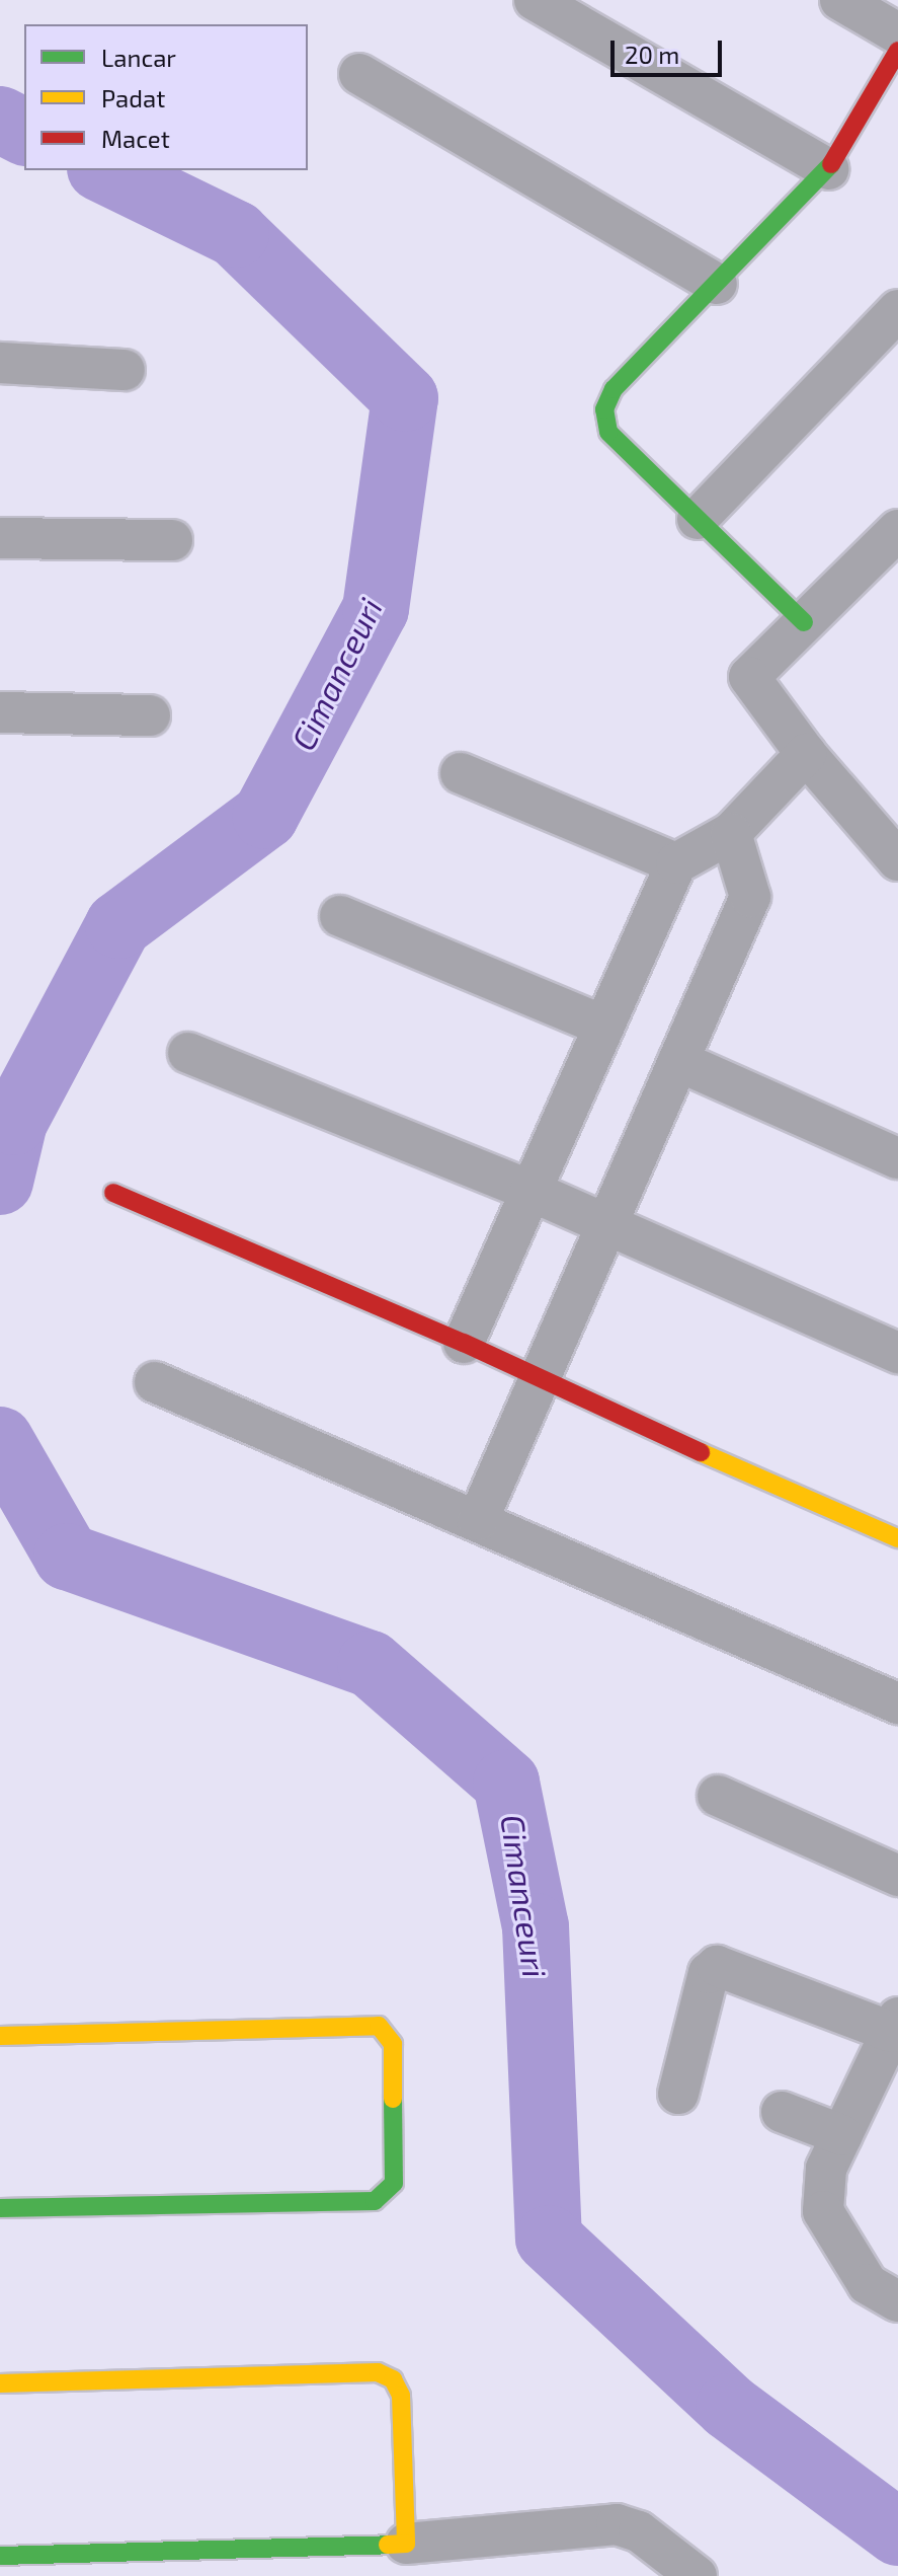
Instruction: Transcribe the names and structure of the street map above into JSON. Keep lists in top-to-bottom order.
{
  "water": ["Cimanceuri"],
  "legend": ["Lancar", "Padat", "Macet"],
  "scale_bar": "20 m"
}
